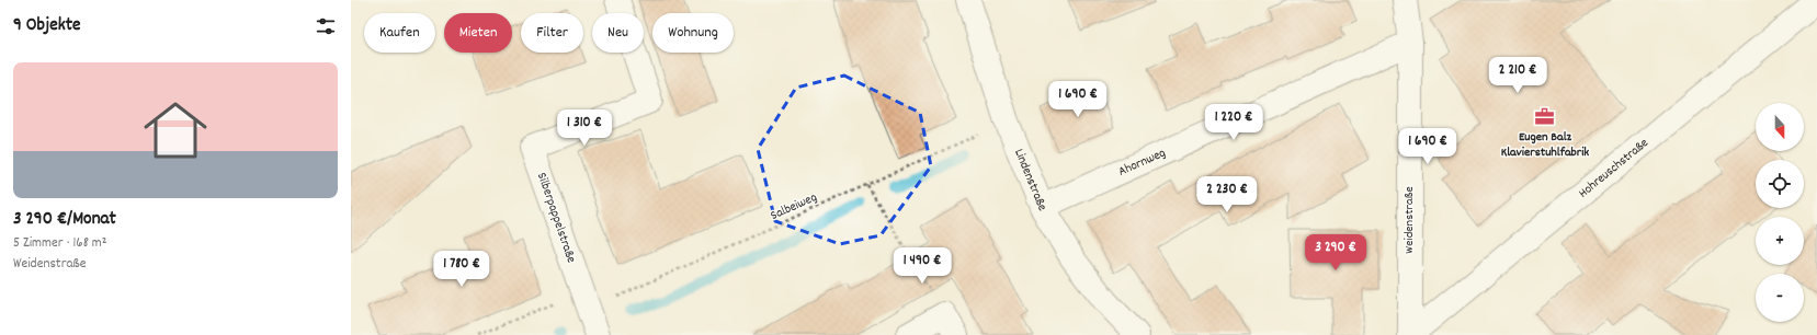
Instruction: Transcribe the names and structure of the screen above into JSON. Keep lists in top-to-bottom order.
{
  "streets": {
    "street": [
      "Ahornweg",
      "Hohreuschstraße",
      "Lindenstraße",
      "Silberpappelstraße",
      "Weidenstraße"
    ],
    "path": ["Salbeiweg"]
  },
  "crossings": [
    ["Ahornweg", "Lindenstraße"],
    ["Ahornweg", "Weidenstraße"],
    ["Hohreuschstraße", "Weidenstraße"],
    ["Lindenstraße", "Salbeiweg"],
    ["Salbeiweg", "Silberpappelstraße"]
  ],
  "places": {
    "office": ["Eugen Balz Klavierstuhlfabrik"]
  },
  "north": "bottom",
  "page": {
    "heading": "9 Objekte",
    "chip": [
      "Kaufen",
      "Mieten",
      "Filter",
      "Neu",
      "Wohnung"
    ],
    "list": [
      {
        "name": "3 290 €/Monat",
        "note": "5 Zimmer · 168 m² · Weidenstraße"
      }
    ],
    "price": [
      "2 210 €",
      "1 690 €",
      "1 220 €",
      "1 310 €",
      "1 690 €",
      "2 230 €",
      "3 290 €",
      "1 490 €",
      "1 780 €"
    ],
    "map_buttons": ["+", "−"]
  }
}
